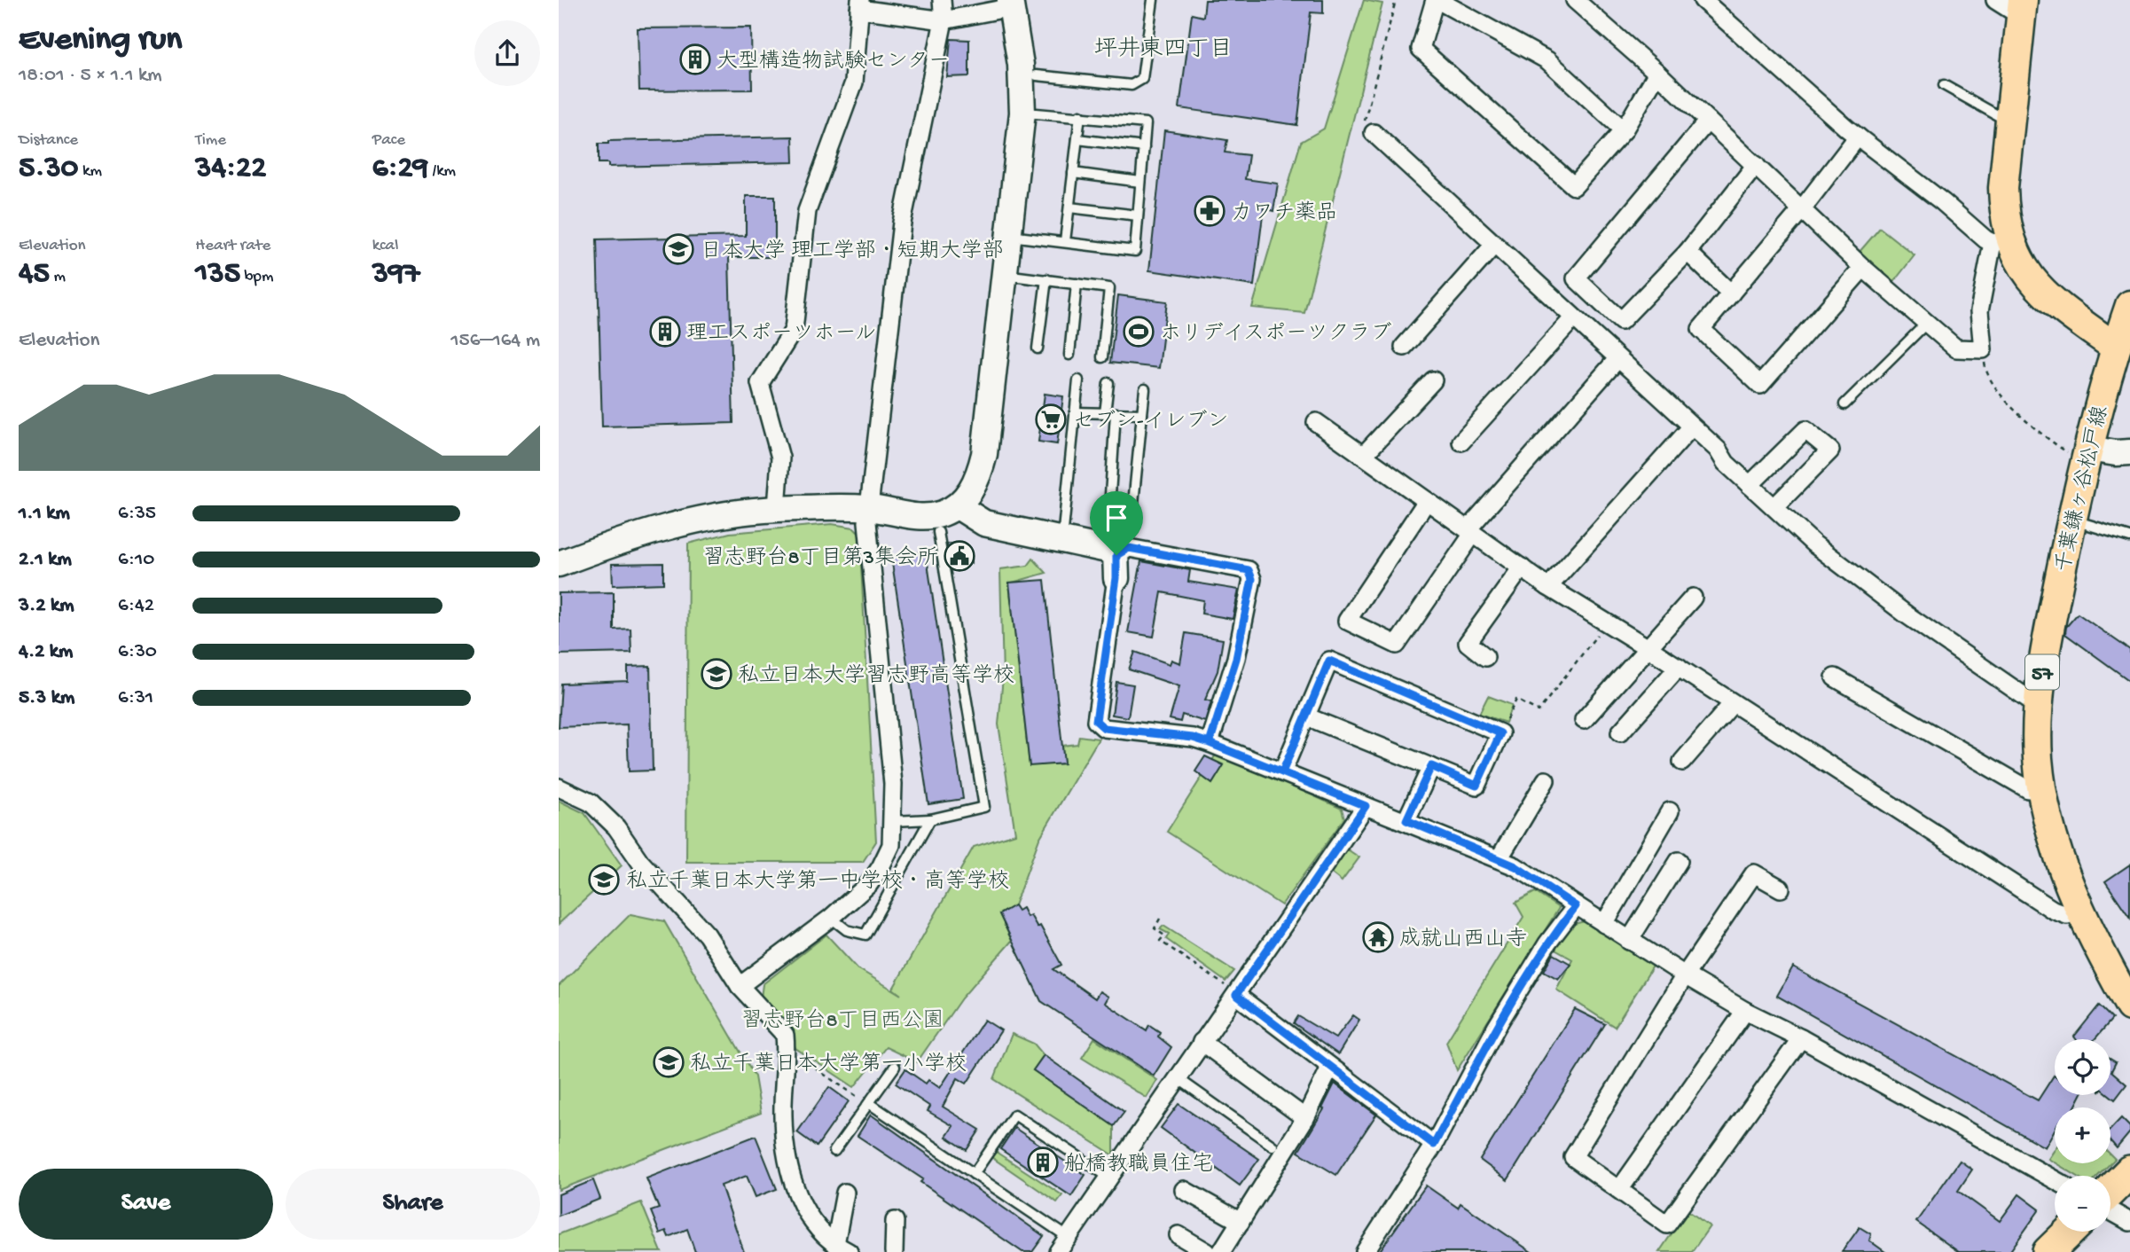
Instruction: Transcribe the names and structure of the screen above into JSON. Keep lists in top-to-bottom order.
{
  "streets": {
    "main road": ["千葉鎌ヶ谷松戸線", "57"]
  },
  "districts": ["坪井東四丁目"],
  "parks": ["習志野台8丁目西公園"],
  "places": {
    "building": ["大型構造物試験センター", "理工スポーツホール", "船橋教職員住宅"],
    "pharmacy": ["カワチ薬品"],
    "school or university": [
      "日本大学 理工学部・短期大学部",
      "私立日本大学習志野高等学校",
      "私立千葉日本大学第一中学校・高等学校",
      "私立千葉日本大学第一小学校"
    ],
    "sports": ["ホリデイスポーツクラブ"],
    "supermarket": ["セブン-イレブン"],
    "public building": ["習志野台8丁目第3集会所"],
    "temple": ["成就山西山寺"]
  },
  "page": {
    "heading": ["Evening run", "18:01 · 5 × 1.1 km"],
    "stats": [
      ["Distance", "5.30 km"],
      ["Time", "34:22"],
      ["Pace", "6:29 /km"],
      ["Elevation", "45 m"],
      ["Heart rate", "135 bpm"],
      ["kcal", "397"]
    ],
    "chart": ["Elevation", "156–164 m"],
    "list": [
      {
        "name": "1.1 km",
        "note": "6:35"
      },
      {
        "name": "2.1 km",
        "note": "6:10"
      },
      {
        "name": "3.2 km",
        "note": "6:42"
      },
      {
        "name": "4.2 km",
        "note": "6:30"
      },
      {
        "name": "5.3 km",
        "note": "6:31"
      }
    ],
    "map_buttons": ["+", "−"],
    "buttons": ["Save", "Share"]
  }
}
